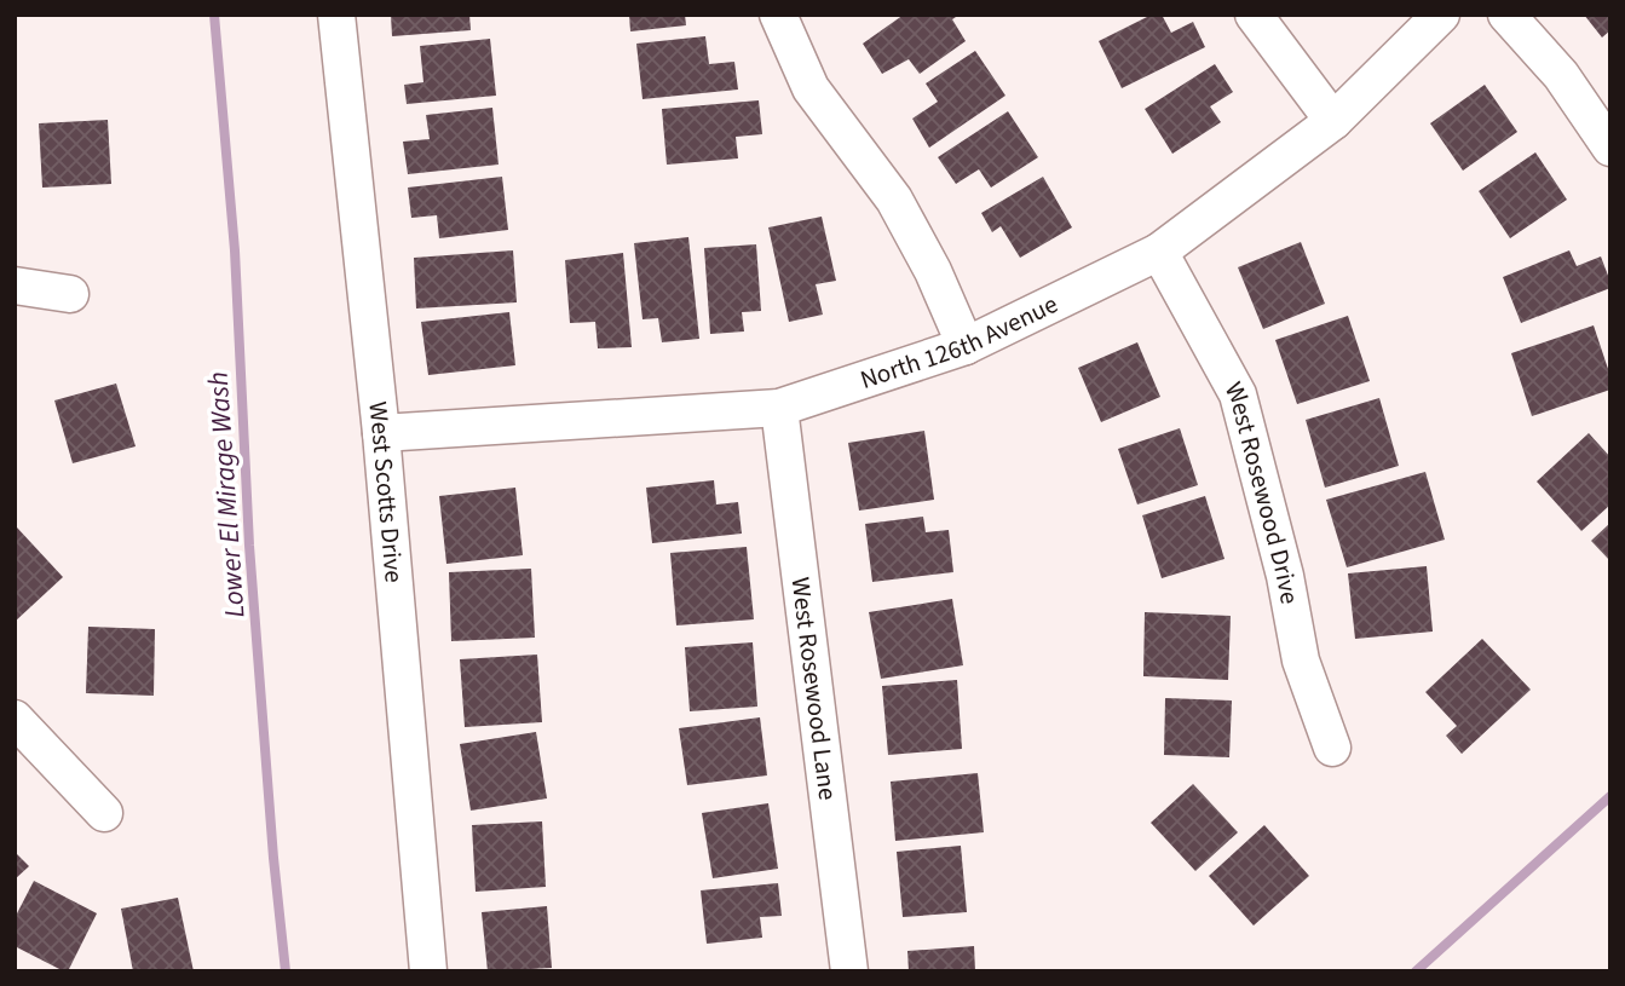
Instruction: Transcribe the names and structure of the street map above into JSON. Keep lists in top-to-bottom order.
{
  "streets": {
    "street": [
      "North 126th Avenue",
      "West Scotts Drive",
      "West Rosewood Drive",
      "West Rosewood Lane"
    ]
  },
  "crossings": [
    ["North 126th Avenue", "West Scotts Drive"],
    ["North 126th Avenue", "West Rosewood Drive"],
    ["North 126th Avenue", "West Rosewood Lane"]
  ],
  "water": ["Lower El Mirage Wash"]
}
